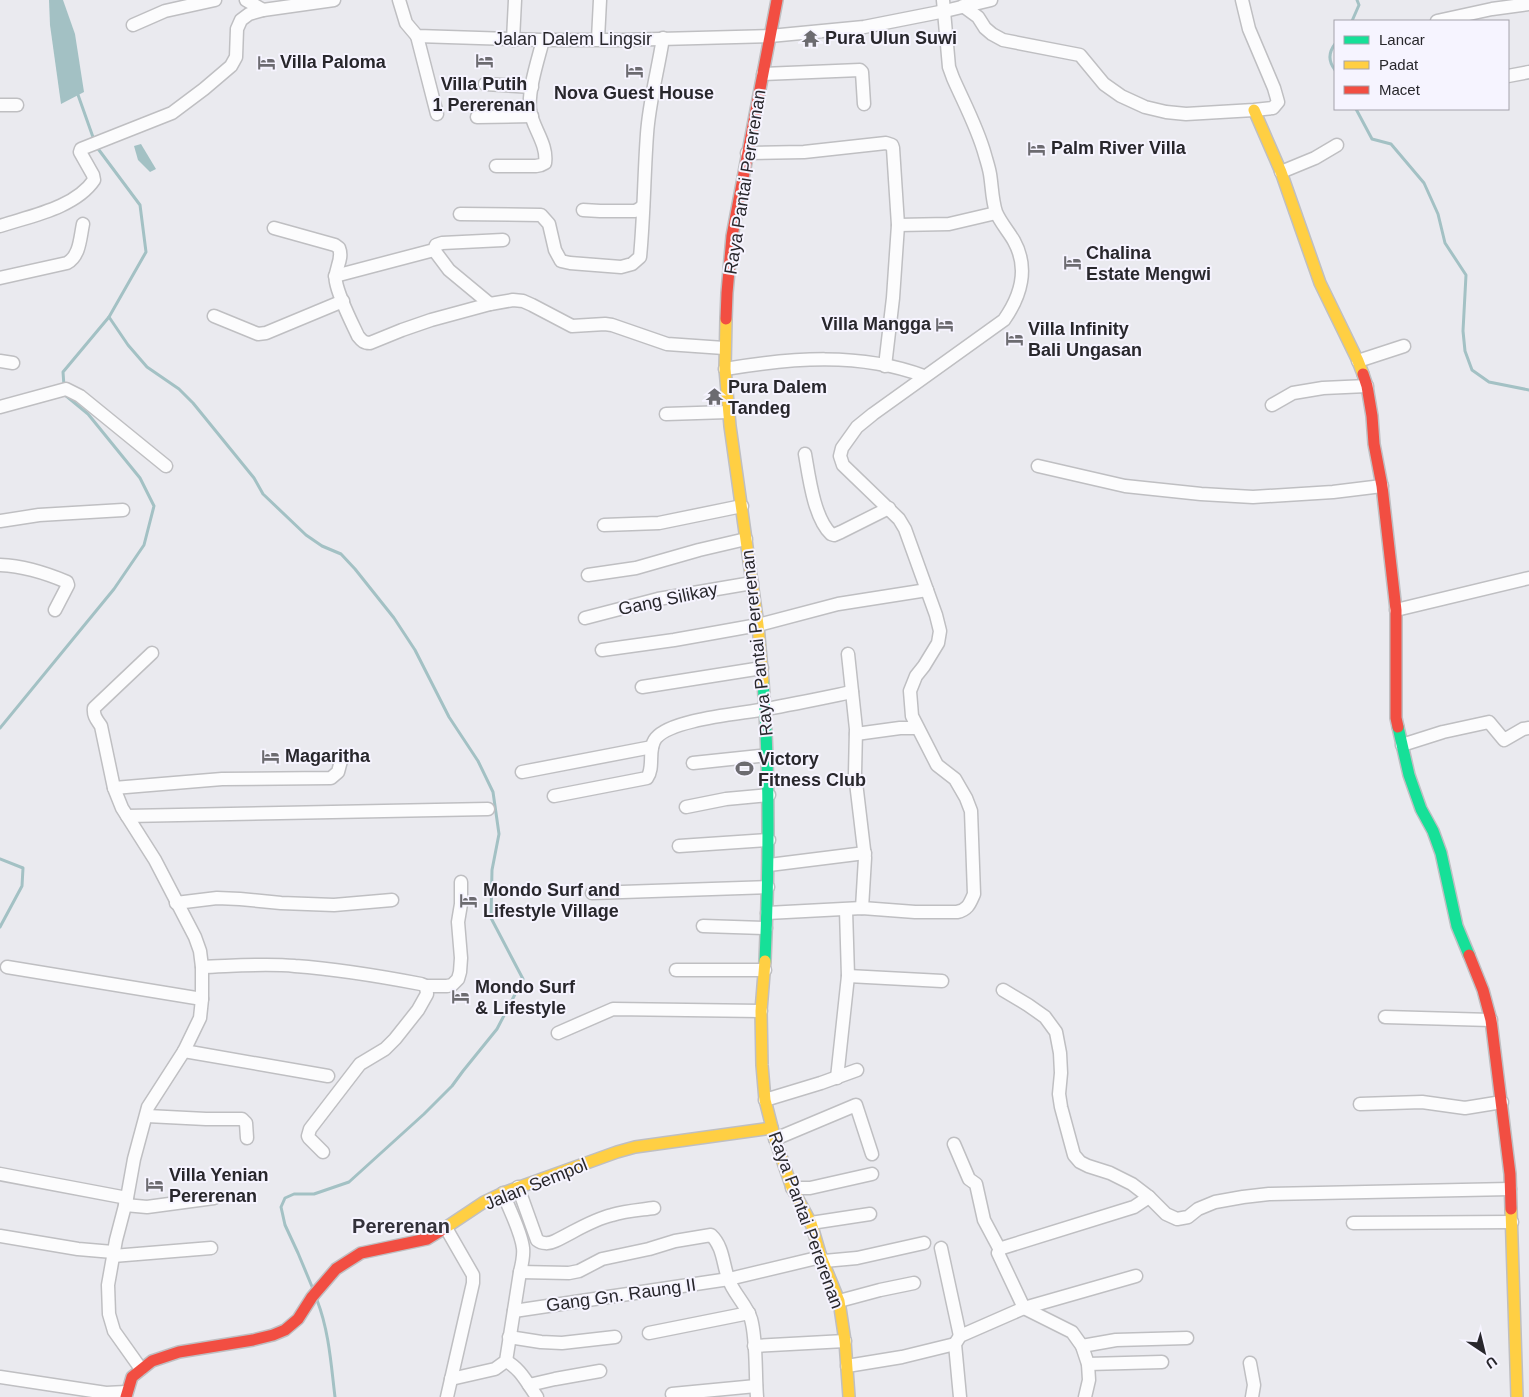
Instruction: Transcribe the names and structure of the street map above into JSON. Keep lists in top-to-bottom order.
{
  "streets": {
    "street": [
      "Jalan Dalem Lingsir",
      "Raya Pantai Pererenan",
      "Gang Silikay",
      "Jalan Sempol",
      "Gang Gn. Raung II"
    ]
  },
  "crossings": [
    ["Jalan Dalem Lingsir", "Raya Pantai Pererenan"],
    ["Raya Pantai Pererenan", "Gang Silikay"],
    ["Raya Pantai Pererenan", "Jalan Sempol"],
    ["Raya Pantai Pererenan", "Gang Gn. Raung II"]
  ],
  "districts": ["Pererenan"],
  "places": {
    "temple": ["Pura Ulun Suwi", "Pura Dalem Tandeg"],
    "hotel": [
      "Villa Putih 1 Pererenan",
      "Villa Paloma",
      "Nova Guest House",
      "Palm River Villa",
      "Chalina Estate Mengwi",
      "Villa Mangga",
      "Villa Infinity Bali Ungasan",
      "Magaritha",
      "Mondo Surf and Lifestyle Village",
      "Mondo Surf & Lifestyle",
      "Villa Yenian Pererenan"
    ],
    "sports": ["Victory Fitness Club"]
  },
  "legend": ["Lancar", "Padat", "Macet"],
  "north": "bottom right"
}
